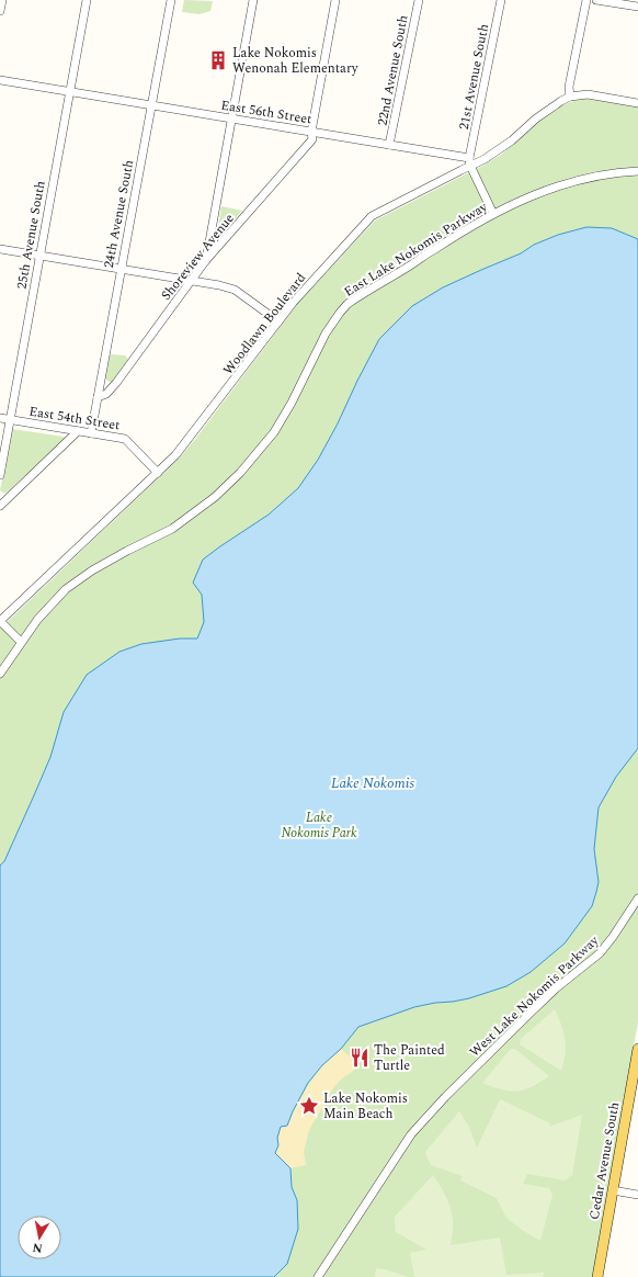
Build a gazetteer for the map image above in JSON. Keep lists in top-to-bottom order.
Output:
{
  "streets": {
    "main road": ["Cedar Avenue South"],
    "street": [
      "22nd Avenue South",
      "21st Avenue South",
      "East 56th Street",
      "24th Avenue South",
      "25th Avenue South",
      "East Lake Nokomis Parkway",
      "Shoreview Avenue",
      "Woodlawn Boulevard",
      "East 54th Street",
      "West Lake Nokomis Parkway"
    ]
  },
  "crossings": [
    ["22nd Avenue South", "East 56th Street"],
    ["21st Avenue South", "East 56th Street"],
    ["21st Avenue South", "Woodlawn Boulevard"],
    ["East 56th Street", "24th Avenue South"],
    ["East 56th Street", "25th Avenue South"],
    ["East 56th Street", "Shoreview Avenue"],
    ["East 56th Street", "Woodlawn Boulevard"],
    ["24th Avenue South", "Shoreview Avenue"],
    ["24th Avenue South", "East 54th Street"],
    ["25th Avenue South", "East 54th Street"],
    ["Woodlawn Boulevard", "East 54th Street"]
  ],
  "water": ["Lake Nokomis"],
  "parks": ["Lake Nokomis Park"],
  "places": {
    "building": ["Lake Nokomis Wenonah Elementary"],
    "restaurant": ["The Painted Turtle"],
    "place": ["Lake Nokomis Main Beach"]
  },
  "north": "bottom"
}
